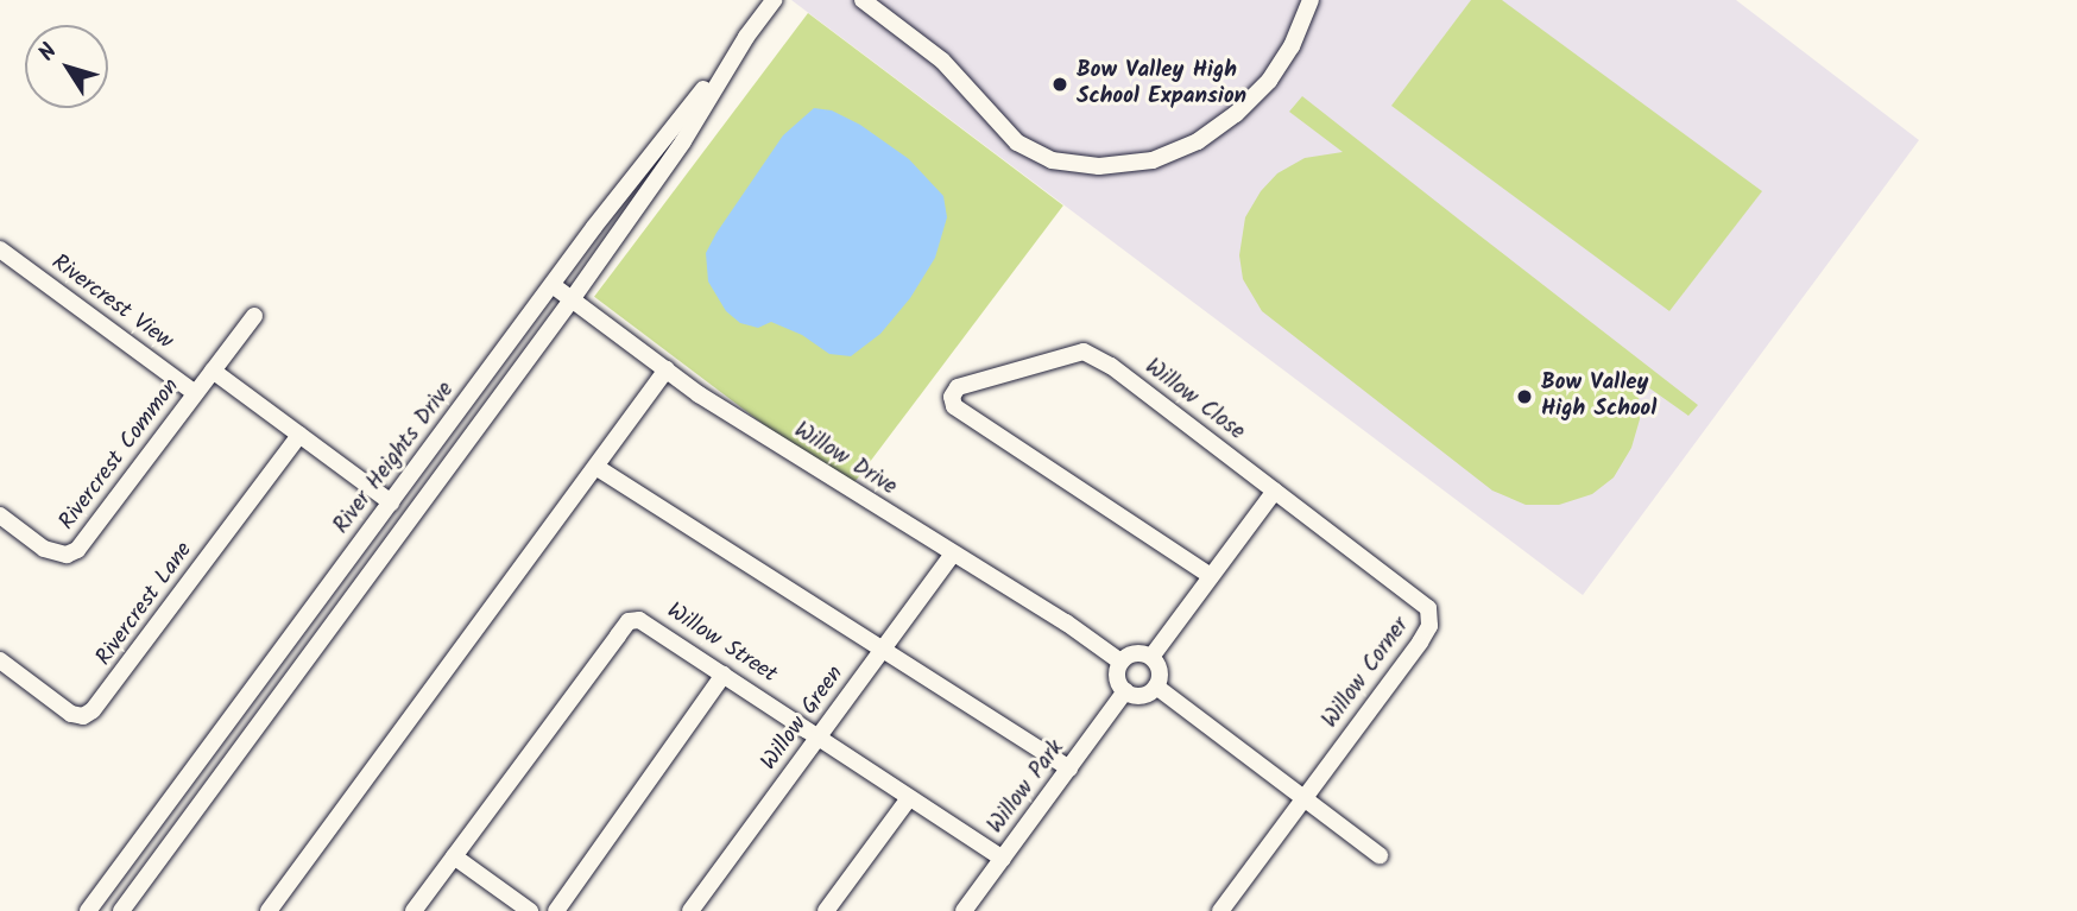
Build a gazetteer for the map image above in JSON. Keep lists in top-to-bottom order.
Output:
{
  "streets": {
    "street": [
      "Rivercrest View",
      "Willow Close",
      "Rivercrest Common",
      "River Heights Drive",
      "Willow Drive",
      "Rivercrest Lane",
      "Willow Street",
      "Willow Corner",
      "Willow Green",
      "Willow Park"
    ]
  },
  "crossings": [
    ["Rivercrest View", "Rivercrest Common"],
    ["Willow Close", "Willow Corner"],
    ["River Heights Drive", "Willow Drive"],
    ["Willow Drive", "Willow Green"],
    ["Willow Drive", "Willow Park"],
    ["Willow Street", "Willow Green"],
    ["Willow Street", "Willow Park"]
  ],
  "places": ["Bow Valley High School Expansion", "Bow Valley High School"],
  "north": "top left"
}
